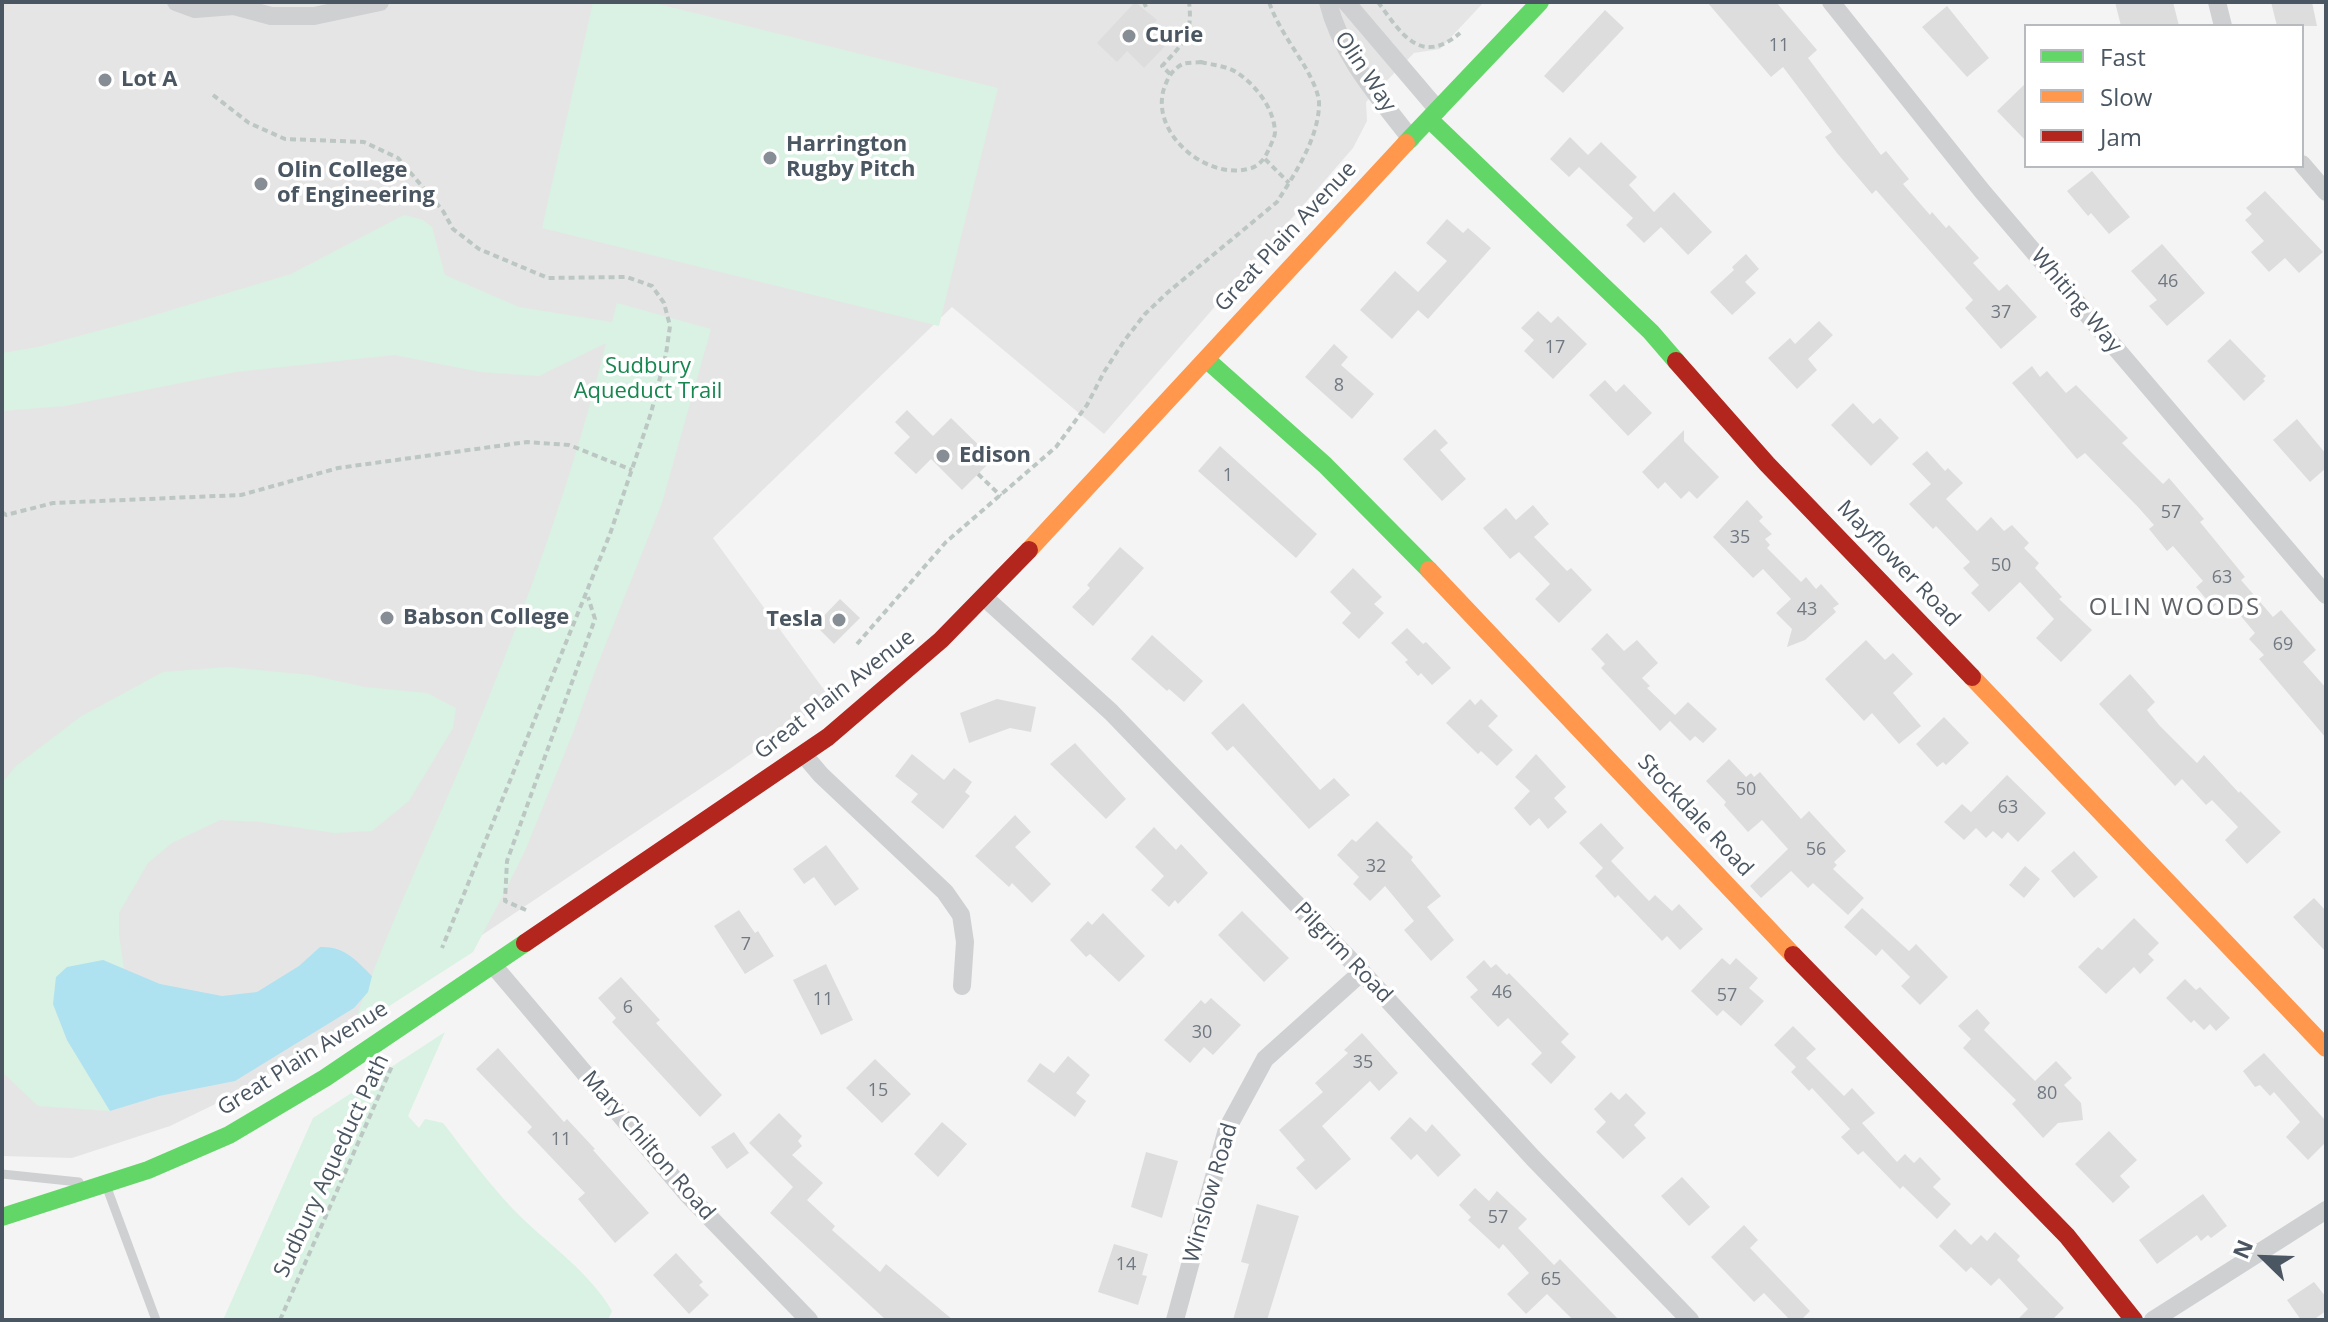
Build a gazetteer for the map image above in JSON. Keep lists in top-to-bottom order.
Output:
{
  "streets": {
    "street": [
      "Olin Way",
      "Great Plain Avenue",
      "Whiting Way",
      "Mayflower Road",
      "Stockdale Road",
      "Pilgrim Road",
      "Mary Chilton Road",
      "Winslow Road"
    ],
    "path": ["Sudbury Aqueduct Path"]
  },
  "crossings": [
    ["Olin Way", "Great Plain Avenue"],
    ["Olin Way", "Mayflower Road"],
    ["Great Plain Avenue", "Mayflower Road"],
    ["Great Plain Avenue", "Stockdale Road"],
    ["Great Plain Avenue", "Pilgrim Road"],
    ["Great Plain Avenue", "Mary Chilton Road"],
    ["Pilgrim Road", "Winslow Road"]
  ],
  "districts": ["OLIN WOODS"],
  "parks": ["Sudbury Aqueduct Trail"],
  "places": [
    "Curie",
    "Lot A",
    "Harrington Rugby Pitch",
    "Olin College of Engineering",
    "Edison",
    "Babson College",
    "Tesla"
  ],
  "house_numbers": [
    "11",
    "46",
    "37",
    "17",
    "8",
    "1",
    "57",
    "35",
    "50",
    "63",
    "43",
    "69",
    "50",
    "63",
    "56",
    "32",
    "7",
    "46",
    "57",
    "11",
    "6",
    "30",
    "35",
    "15",
    "80",
    "11",
    "57",
    "14",
    "65"
  ],
  "legend": ["Fast", "Slow", "Jam"],
  "north": "top left"
}
